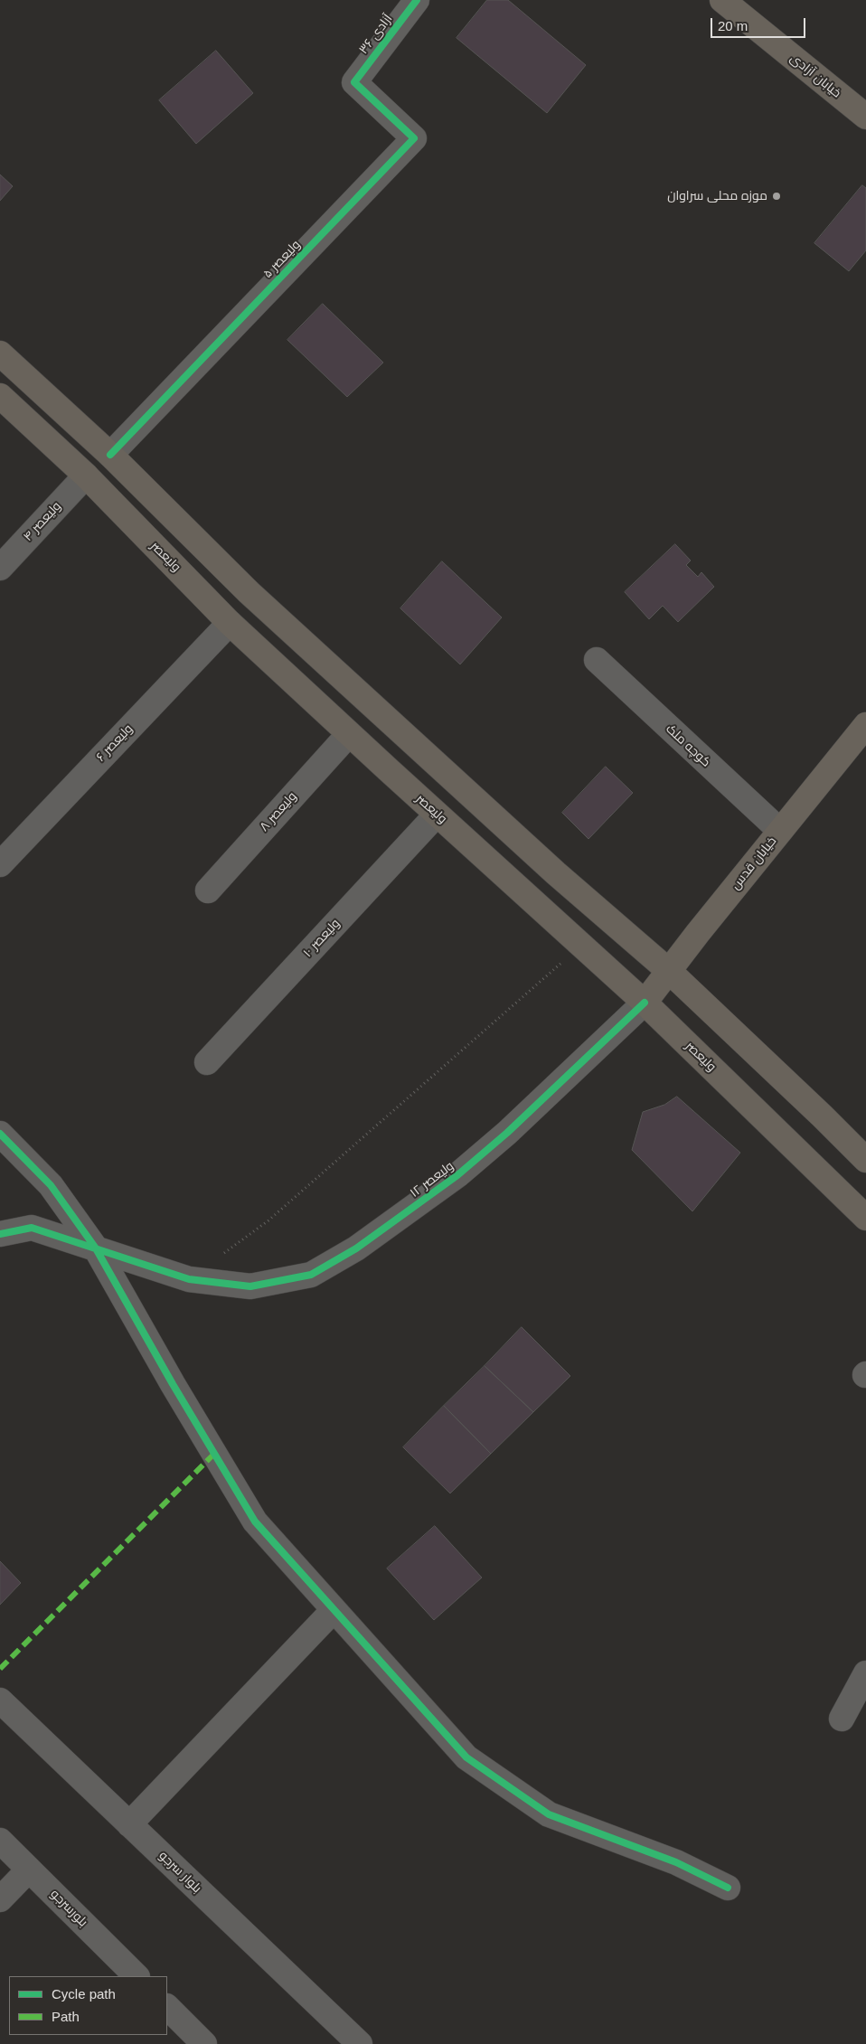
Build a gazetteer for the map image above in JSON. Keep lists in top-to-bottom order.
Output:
{
  "streets": {
    "main road": ["خیابان آزادی", "ولیعصر", "خیابان قدس"],
    "street": [
      "آزادی ۳۶",
      "ولیعصر ۵",
      "ولیعصر ۴",
      "ولیعصر ۶",
      "کوچه ملک",
      "ولیعصر ۸",
      "ولیعصر ۱۰",
      "ولیعصر ۱۲",
      "بلوار سرجو",
      "بلورسرجو"
    ]
  },
  "crossings": [
    ["آزادی ۳۶", "ولیعصر ۵"],
    ["ولیعصر ۴", "ولیعصر"],
    ["ولیعصر", "ولیعصر ۶"],
    ["ولیعصر", "ولیعصر ۸"],
    ["ولیعصر", "خیابان قدس"],
    ["ولیعصر", "ولیعصر ۱۰"],
    ["ولیعصر", "ولیعصر ۱۲"],
    ["کوچه ملک", "خیابان قدس"],
    ["خیابان قدس", "ولیعصر ۱۲"]
  ],
  "places": ["موزه محلی سراوان"],
  "legend": ["Cycle path", "Path"],
  "scale_bar": "20 m"
}
